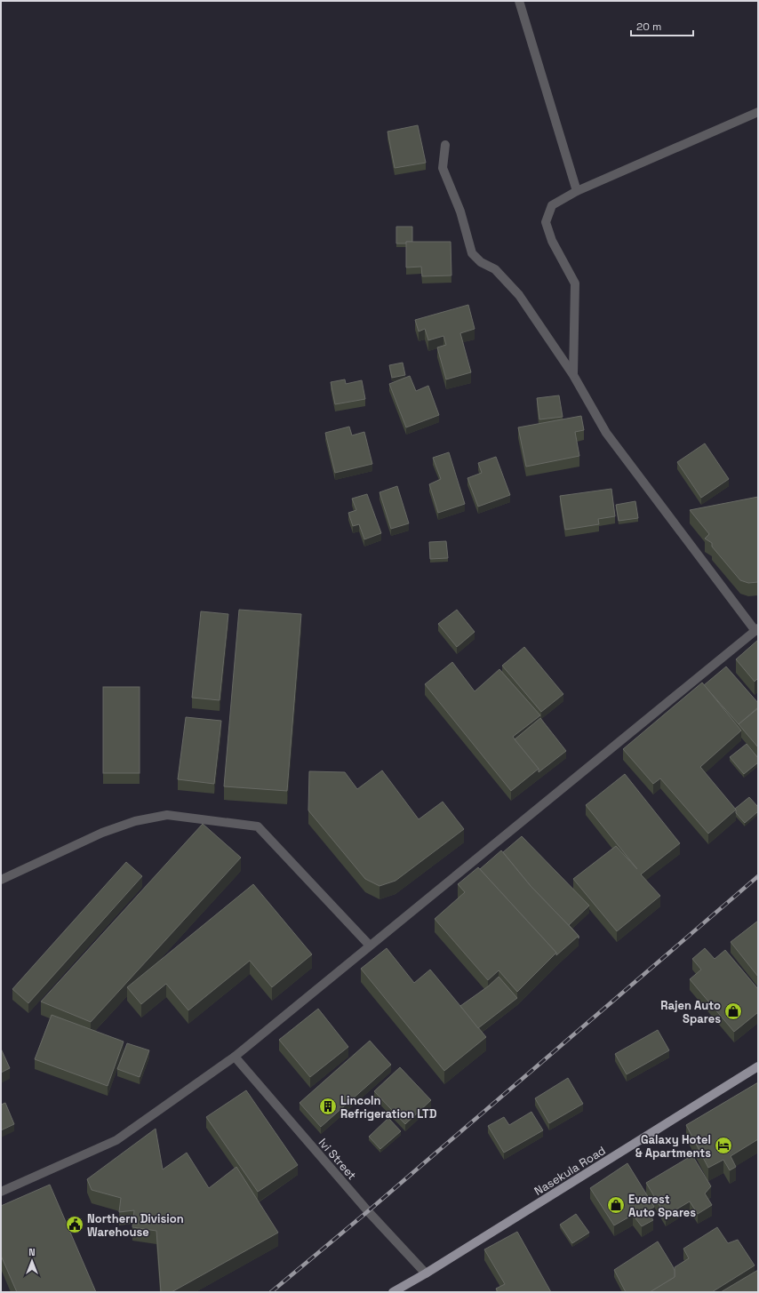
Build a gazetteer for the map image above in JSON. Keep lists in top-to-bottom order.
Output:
{
  "streets": {
    "main road": ["Nasekula Road"],
    "street": ["Ivi Street"]
  },
  "crossings": [
    ["Ivi Street", "Nasekula Road"]
  ],
  "places": {
    "shop": ["Rajen Auto Spares", "Everest Auto Spares"],
    "building": ["Lincoln Refrigeration LTD"],
    "hotel": ["Galaxy Hotel & Apartments"],
    "public building": ["Northern Division Warehouse"]
  },
  "scale_bar": "20 m",
  "north": "top"
}
